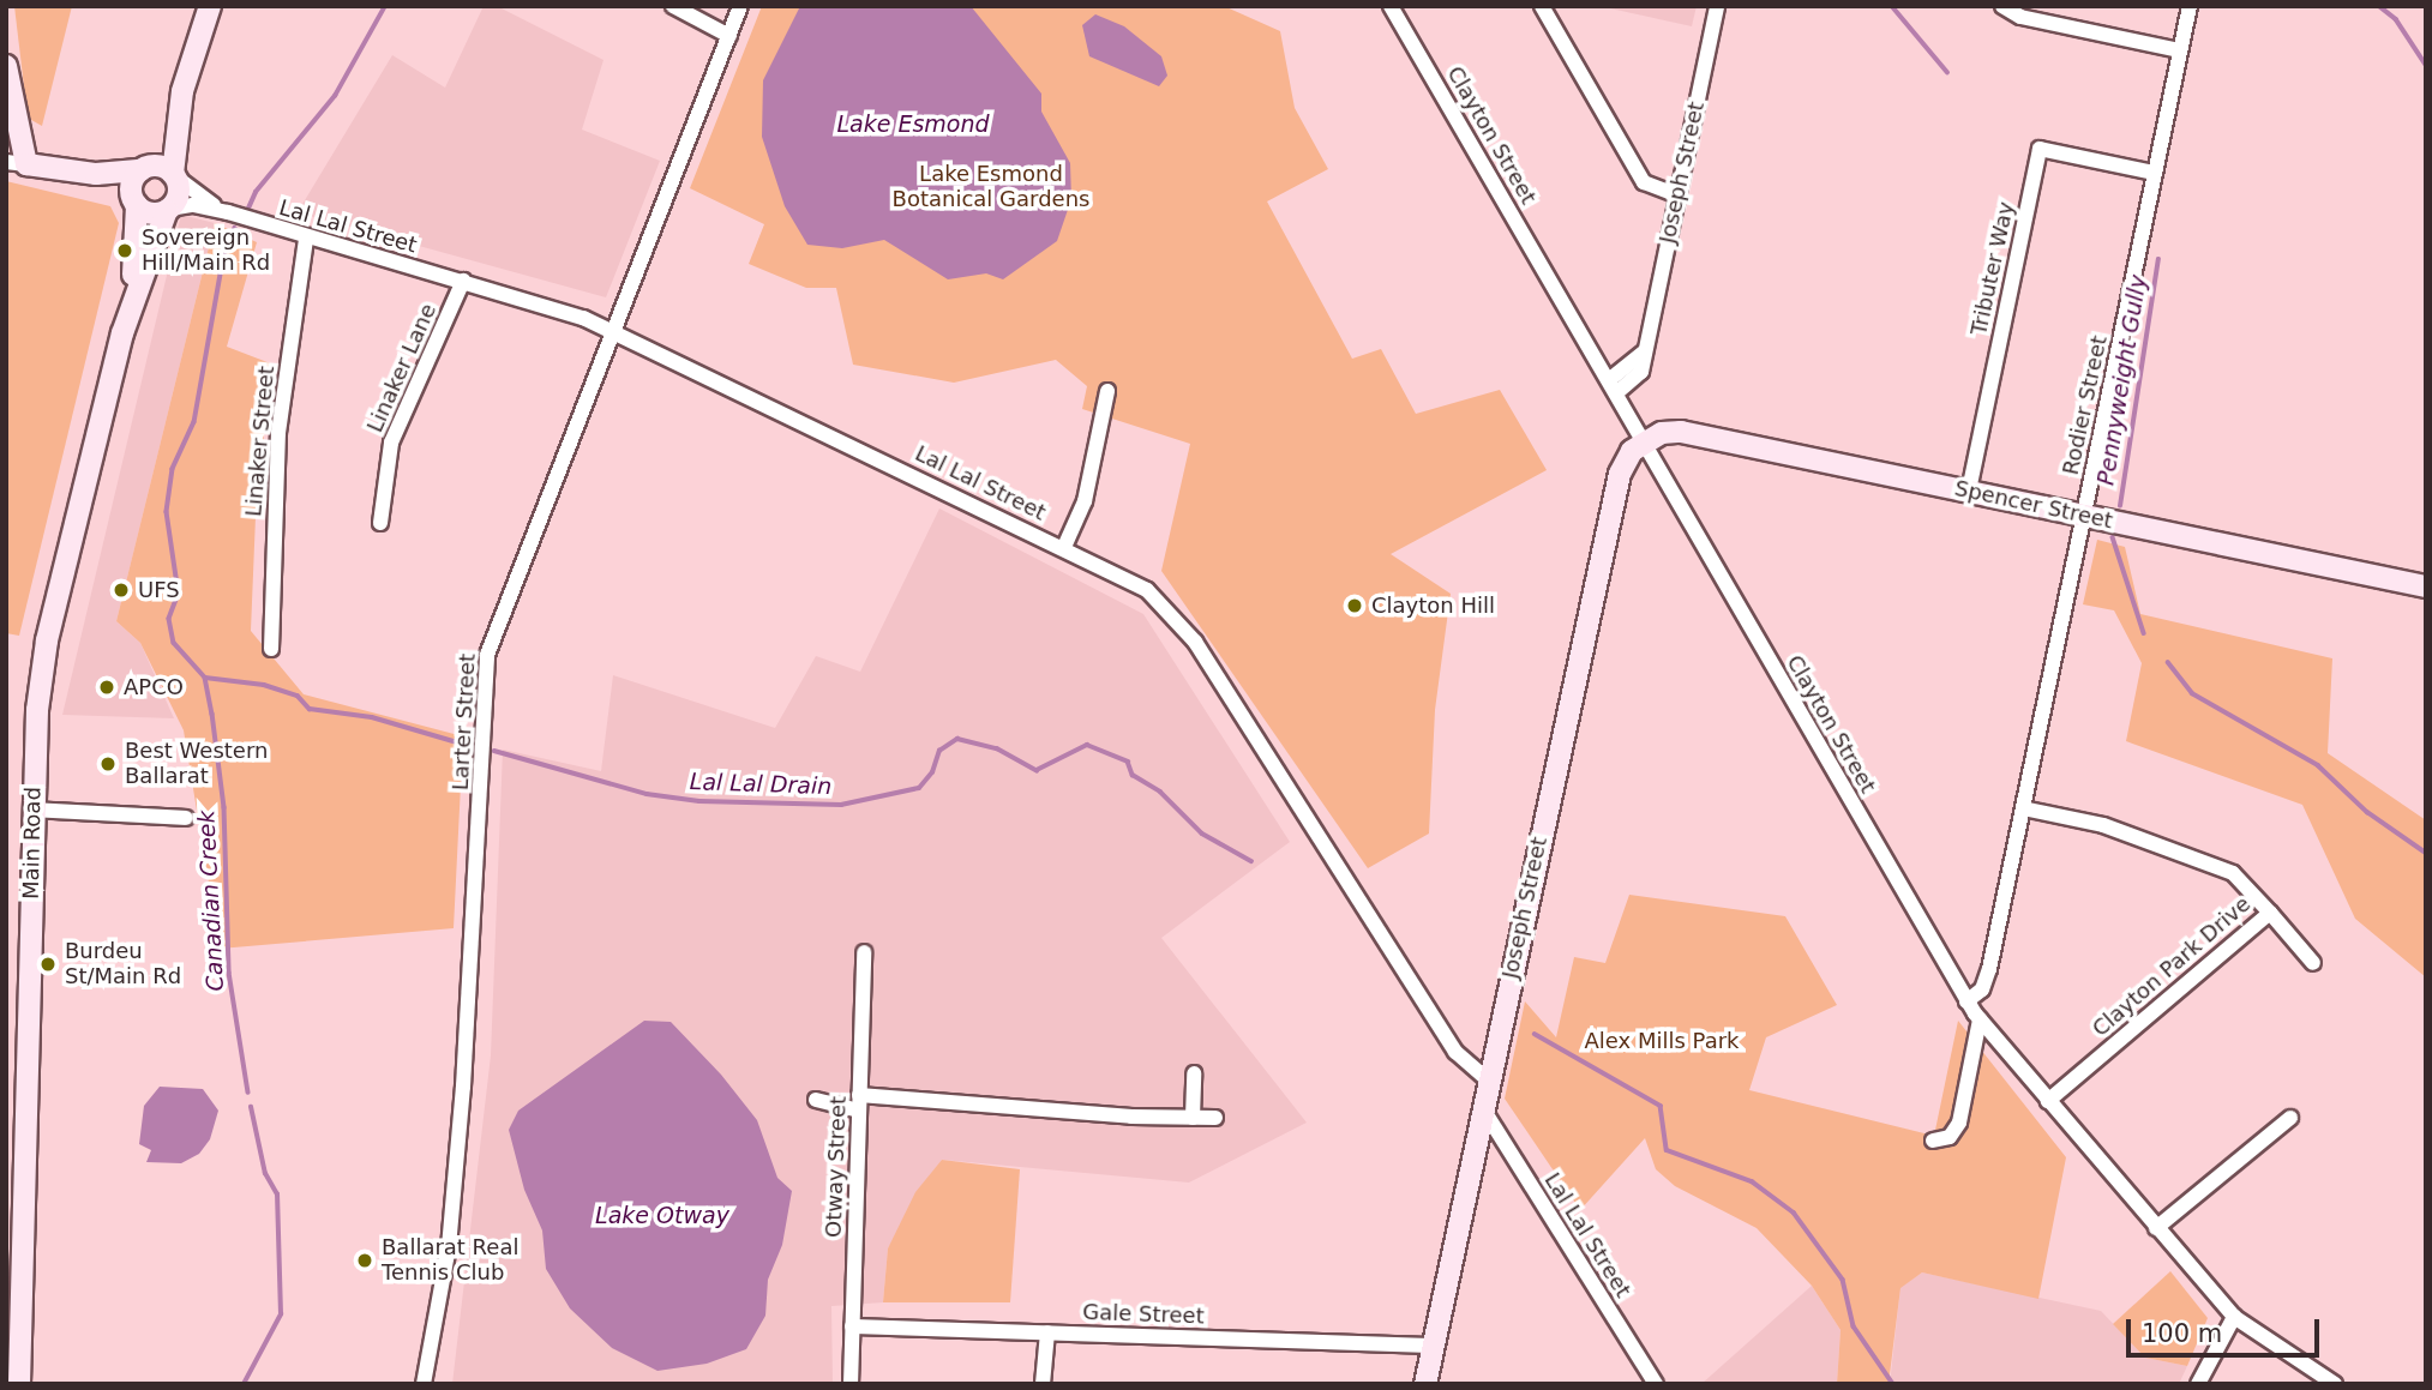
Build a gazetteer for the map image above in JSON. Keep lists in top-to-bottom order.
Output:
{
  "streets": {
    "main road": ["Joseph Street", "Spencer Street", "Main Road"],
    "street": [
      "Clayton Street",
      "Lal Lal Street",
      "Tributer Way",
      "Linaker Lane",
      "Rodier Street",
      "Linaker Street",
      "Larter Street",
      "Clayton Park Drive",
      "Otway Street",
      "Gale Street"
    ]
  },
  "crossings": [
    ["Clayton Street", "Joseph Street"],
    ["Clayton Street", "Rodier Street"],
    ["Clayton Street", "Spencer Street"],
    ["Clayton Street", "Clayton Park Drive"],
    ["Joseph Street", "Lal Lal Street"],
    ["Joseph Street", "Spencer Street"],
    ["Joseph Street", "Gale Street"],
    ["Lal Lal Street", "Linaker Lane"],
    ["Lal Lal Street", "Linaker Street"],
    ["Lal Lal Street", "Larter Street"],
    ["Lal Lal Street", "Main Road"],
    ["Tributer Way", "Rodier Street"],
    ["Tributer Way", "Spencer Street"],
    ["Rodier Street", "Spencer Street"],
    ["Rodier Street", "Clayton Park Drive"],
    ["Otway Street", "Gale Street"]
  ],
  "water": [
    "Lake Esmond",
    "Pennyweight Gully",
    "Lal Lal Drain",
    "Canadian Creek",
    "Lake Otway"
  ],
  "parks": ["Lake Esmond Botanical Gardens", "Alex Mills Park"],
  "places": [
    "Sovereign Hill/Main Rd",
    "UFS",
    "Clayton Hill",
    "APCO",
    "Best Western Ballarat",
    "Burdeu St/Main Rd",
    "Ballarat Real Tennis Club"
  ],
  "scale_bar": "100 m"
}
